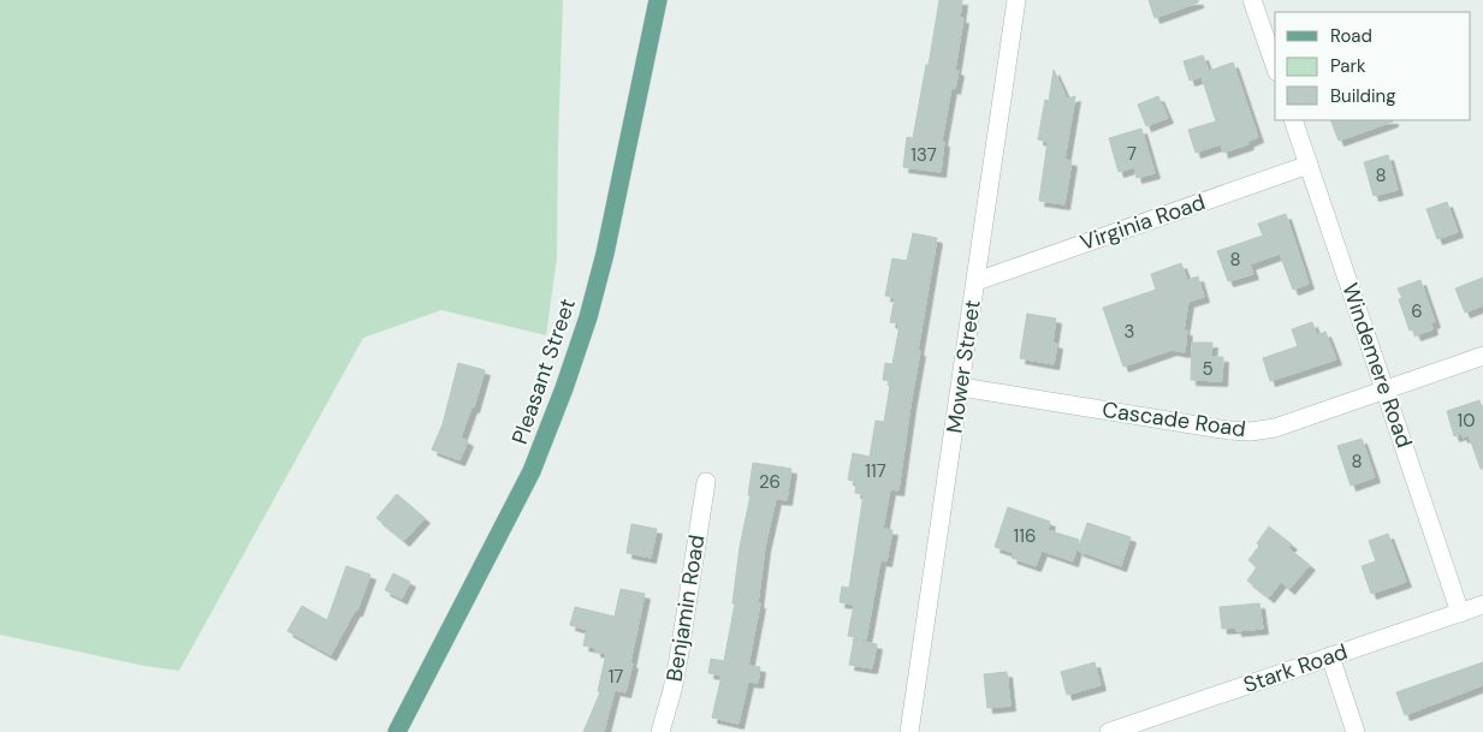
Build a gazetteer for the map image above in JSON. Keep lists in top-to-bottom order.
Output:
{
  "streets": {
    "main road": ["Pleasant Street"],
    "street": [
      "Virginia Road",
      "Windemere Road",
      "Mower Street",
      "Cascade Road",
      "Benjamin Road",
      "Stark Road"
    ]
  },
  "crossings": [
    ["Virginia Road", "Windemere Road"],
    ["Virginia Road", "Mower Street"],
    ["Windemere Road", "Cascade Road"],
    ["Windemere Road", "Stark Road"],
    ["Mower Street", "Cascade Road"]
  ],
  "house_numbers": [
    "7",
    "137",
    "8",
    "8",
    "6",
    "3",
    "5",
    "10",
    "8",
    "117",
    "26",
    "116",
    "17"
  ],
  "legend": ["Road", "Park", "Building"]
}
